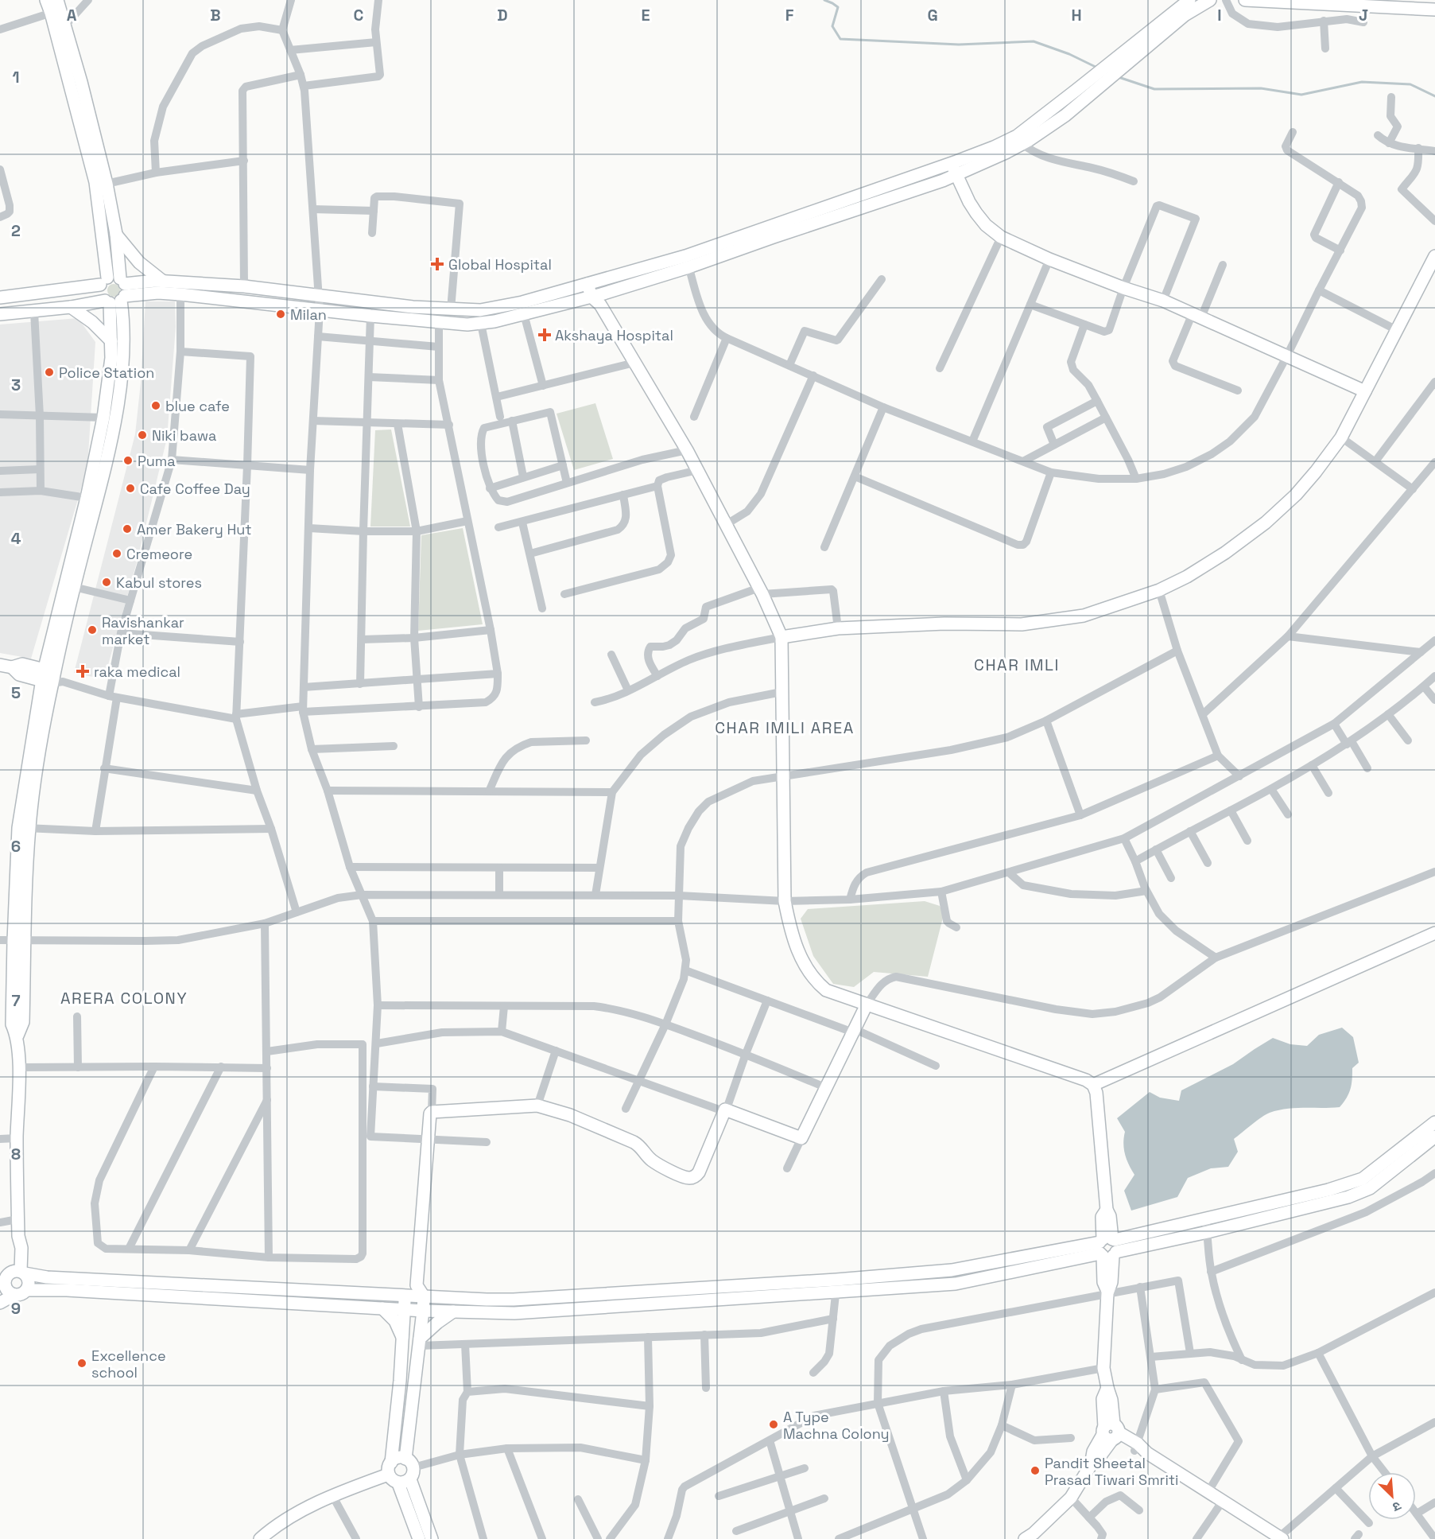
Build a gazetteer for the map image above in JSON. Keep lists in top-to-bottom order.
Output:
{
  "districts": ["CHAR IMLI", "CHAR IMILI AREA", "ARERA COLONY"],
  "places": {
    "health": ["Global Hospital", "Akshaya Hospital", "raka medical"],
    "other": [
      "Milan",
      "Police Station",
      "blue cafe",
      "Niki bawa",
      "Puma",
      "Cafe Coffee Day",
      "Amer Bakery Hut",
      "Cremeore",
      "Kabul stores",
      "Ravishankar market",
      "Excellence school",
      "A Type Machna Colony",
      "Pandit Sheetal Prasad Tiwari Smriti"
    ]
  },
  "north": "bottom right",
  "grid": {
    "columns": [
      "A",
      "B",
      "C",
      "D",
      "E",
      "F",
      "G",
      "H",
      "I",
      "J"
    ],
    "rows": [
      "1",
      "2",
      "3",
      "4",
      "5",
      "6",
      "7",
      "8",
      "9"
    ]
  }
}
